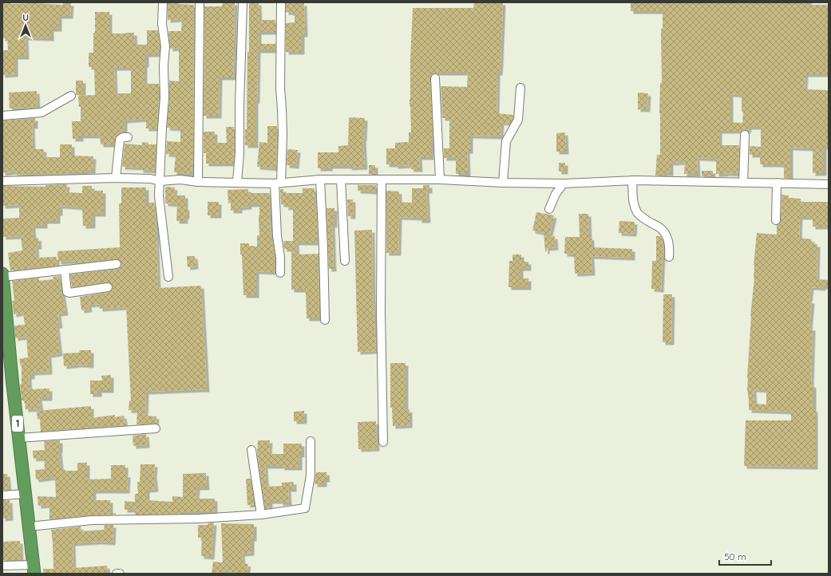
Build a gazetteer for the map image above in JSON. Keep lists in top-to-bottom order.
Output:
{
  "streets": {
    "highway": ["1"]
  },
  "scale_bar": "50 m",
  "north": "top"
}
